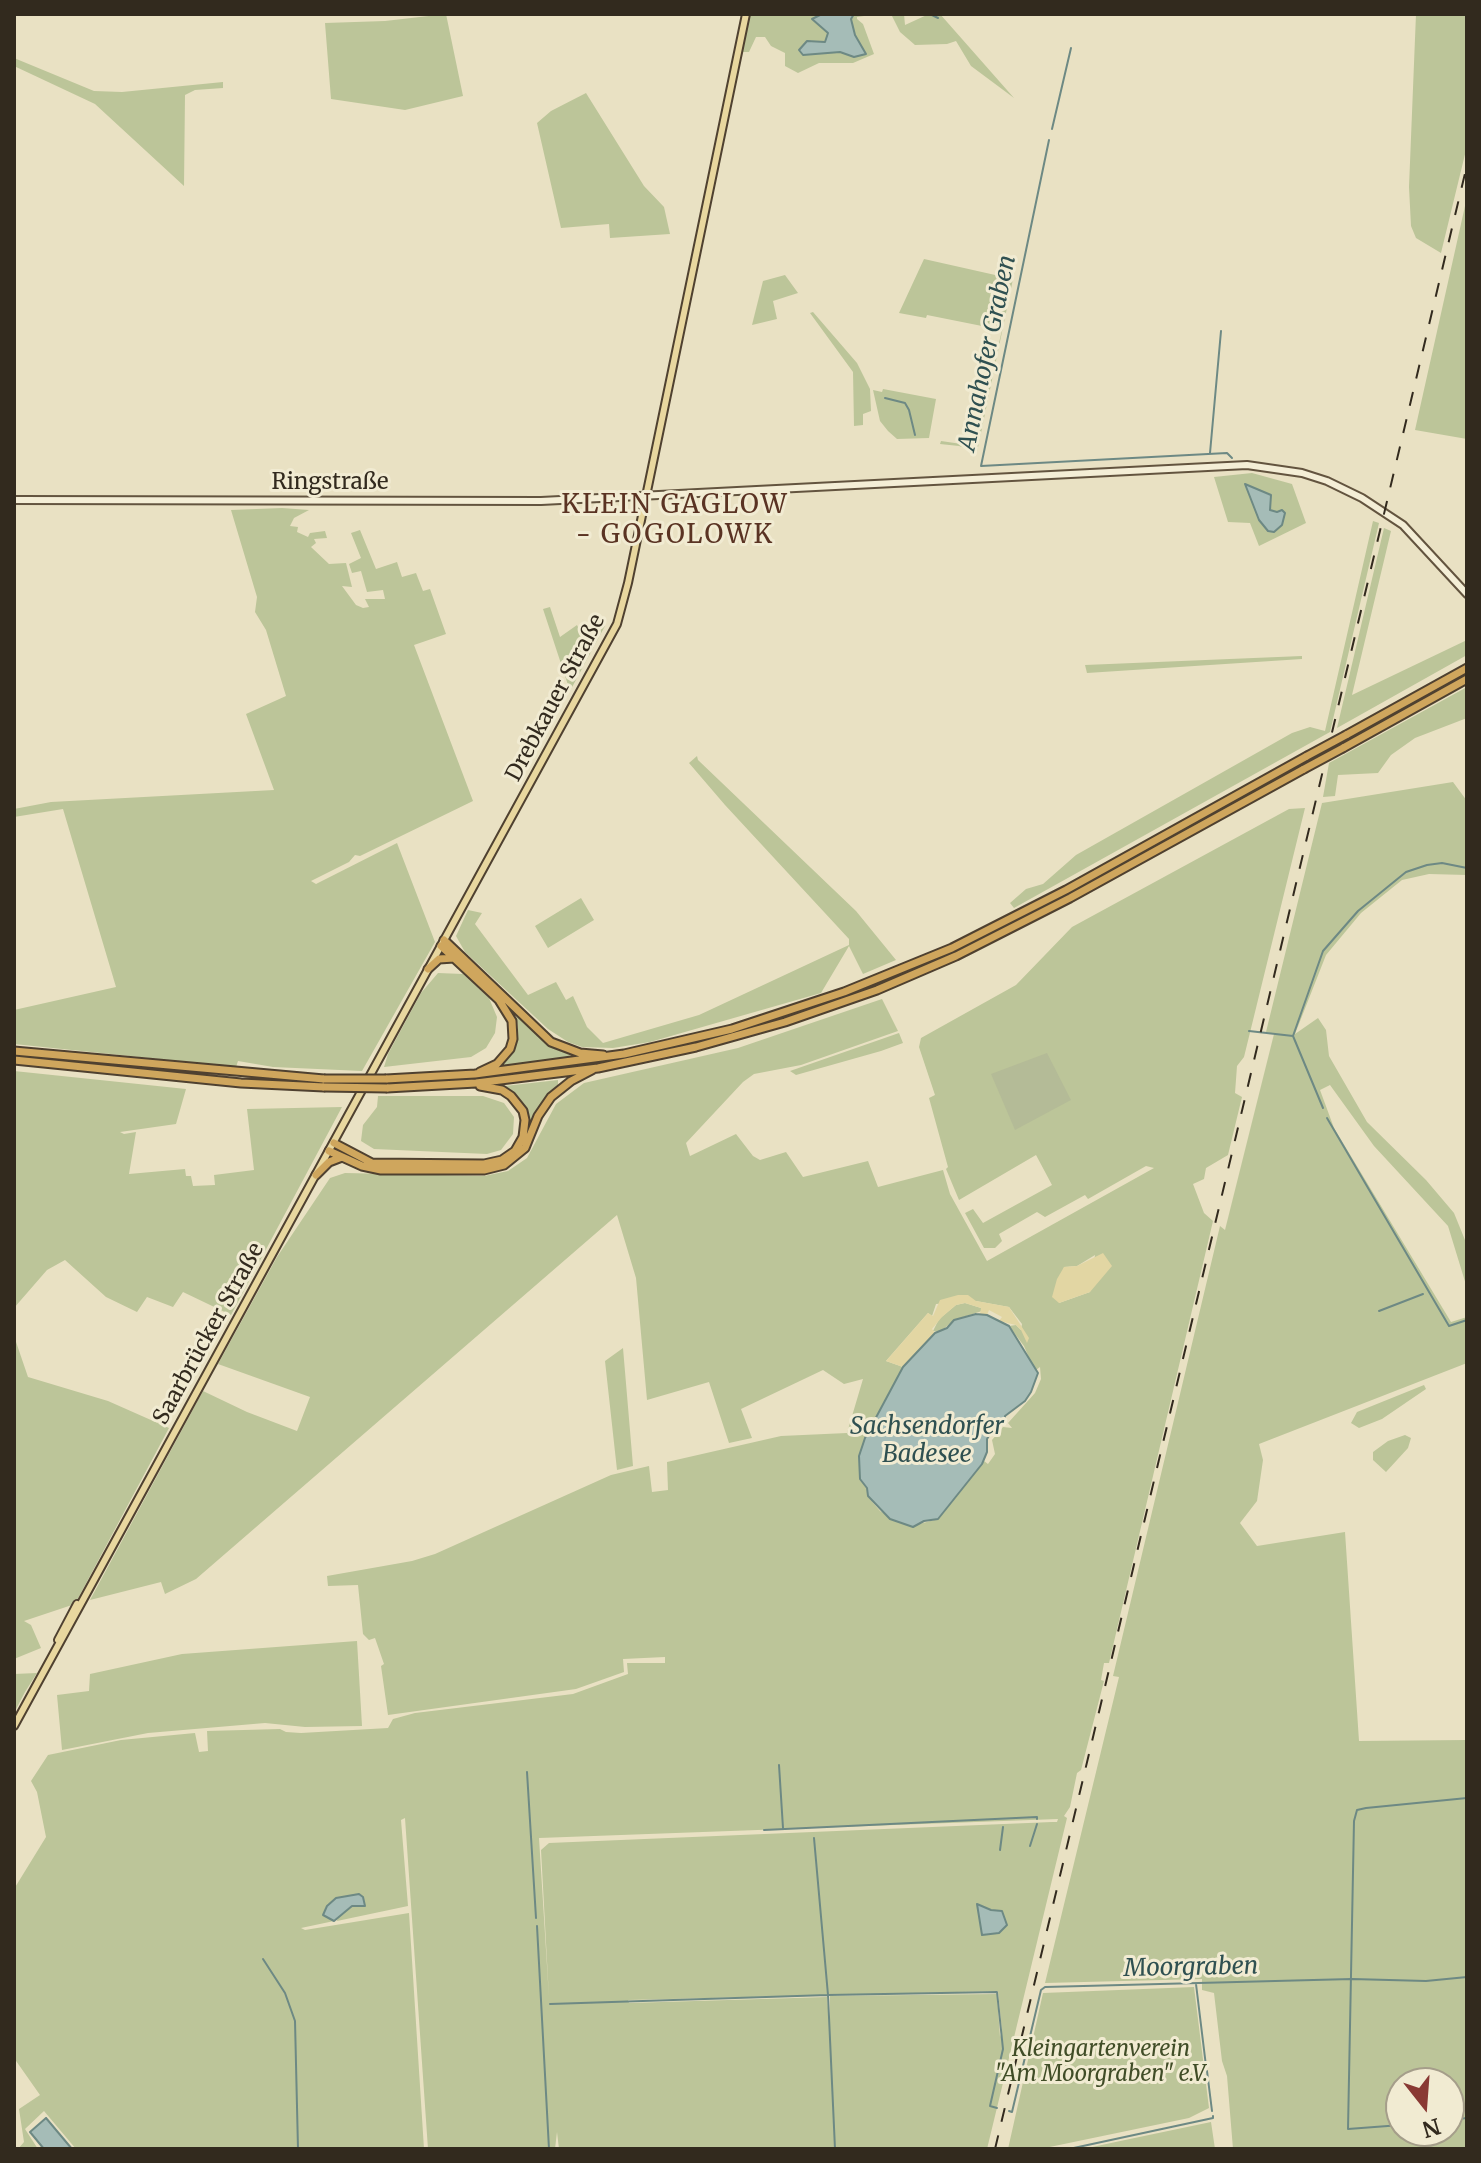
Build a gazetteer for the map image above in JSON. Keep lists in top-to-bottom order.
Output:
{
  "streets": {
    "main road": ["Ringstraße", "Drebkauer Straße", "Saarbrücker Straße"]
  },
  "crossings": [
    ["Ringstraße", "Drebkauer Straße"],
    ["Drebkauer Straße", "Saarbrücker Straße"]
  ],
  "districts": ["KLEIN GAGLOW - GOGOLOWK"],
  "water": ["Annahofer Graben", "Sachsendorfer Badesee", "Moorgraben"],
  "parks": ["Kleingartenverein \"Am Moorgraben\" e.V."],
  "north": "bottom"
}
